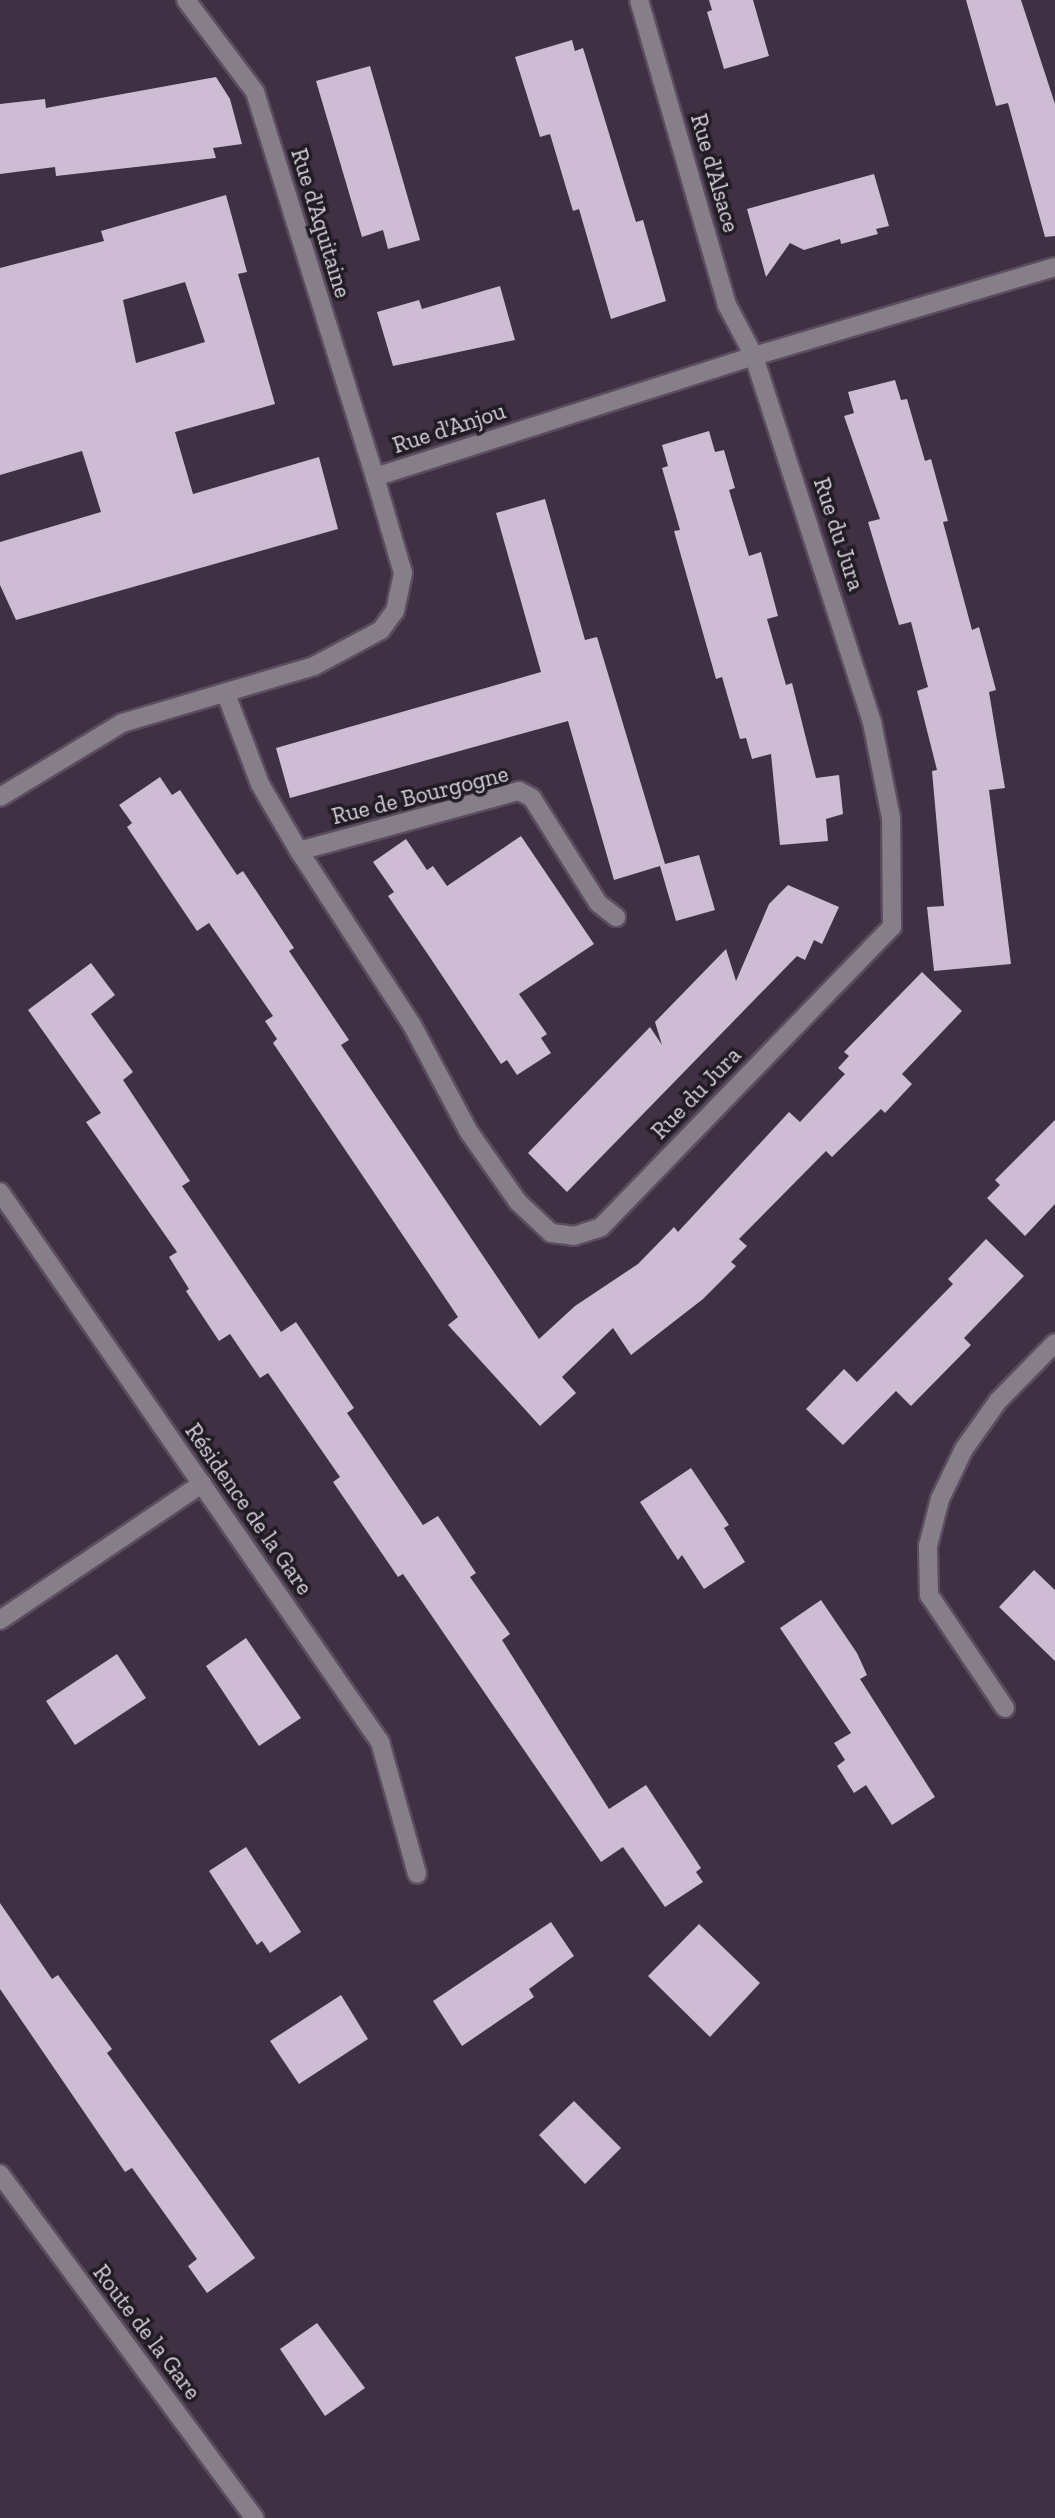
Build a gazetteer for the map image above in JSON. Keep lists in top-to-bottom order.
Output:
{
  "streets": {
    "street": [
      "Rue d'Alsace",
      "Rue d'Aquitaine",
      "Rue d'Anjou",
      "Rue du Jura",
      "Rue de Bourgogne",
      "Résidence de la Gare",
      "Route de la Gare"
    ]
  },
  "crossings": [
    ["Rue d'Alsace", "Rue d'Anjou"],
    ["Rue d'Alsace", "Rue du Jura"],
    ["Rue d'Aquitaine", "Rue d'Anjou"],
    ["Rue d'Anjou", "Rue du Jura"],
    ["Rue du Jura", "Rue de Bourgogne"]
  ]
}
